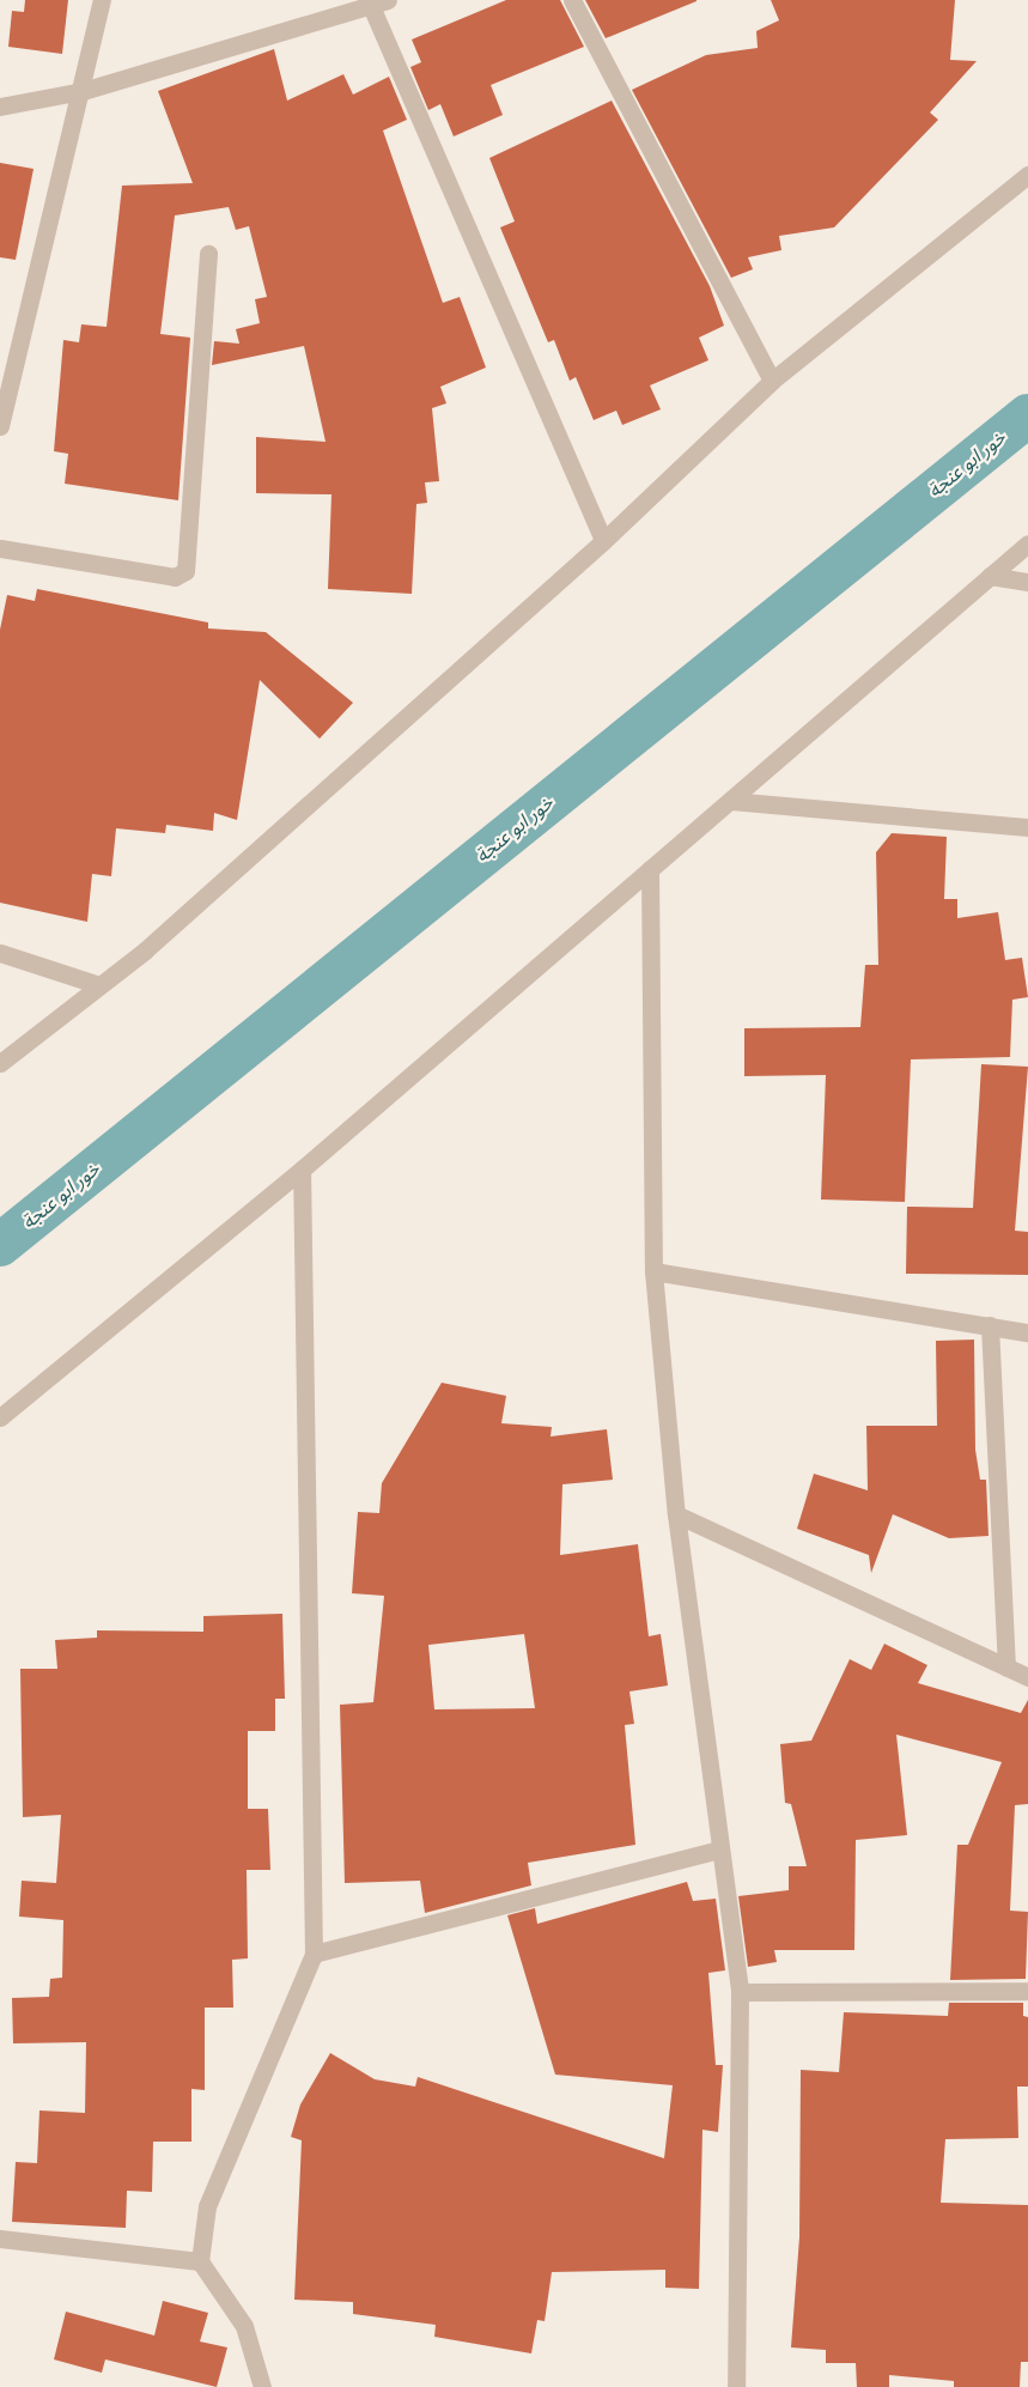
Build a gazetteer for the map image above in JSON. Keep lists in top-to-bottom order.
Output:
{
  "water": ["خور ابو عنجة"]
}
